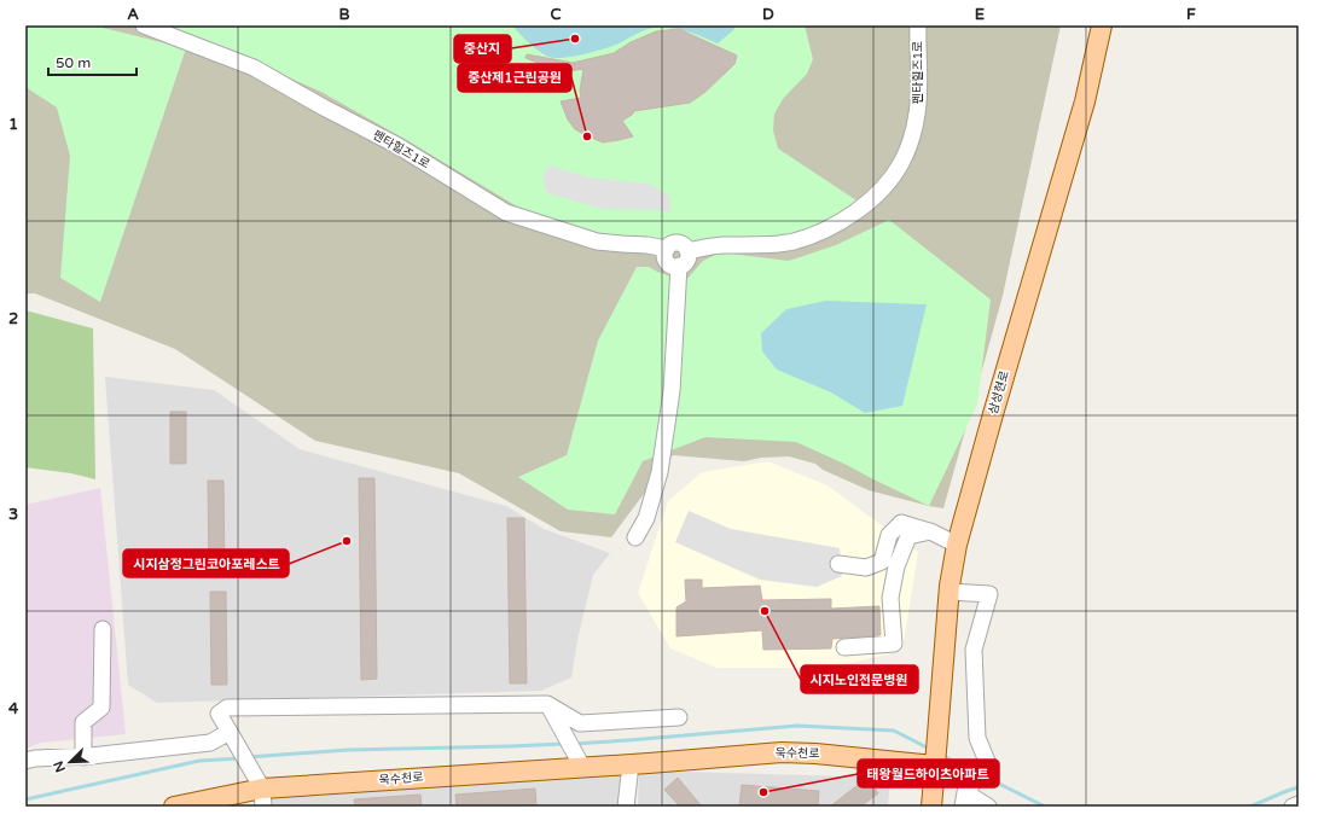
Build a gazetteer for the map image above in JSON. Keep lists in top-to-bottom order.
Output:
{
  "streets": {
    "main road": ["삼성현로", "욱수천로"],
    "street": ["펜타힐즈1로"]
  },
  "crossings": [
    ["삼성현로", "욱수천로"]
  ],
  "places": [
    "중산지",
    "중산제1근린공원",
    "시지삼정그린코아포레스트",
    "시지노인전문병원",
    "태왕월드하이츠아파트"
  ],
  "scale_bar": "50 m",
  "north": "bottom left",
  "grid": {
    "columns": [
      "A",
      "B",
      "C",
      "D",
      "E",
      "F"
    ],
    "rows": [
      "1",
      "2",
      "3",
      "4"
    ]
  }
}
